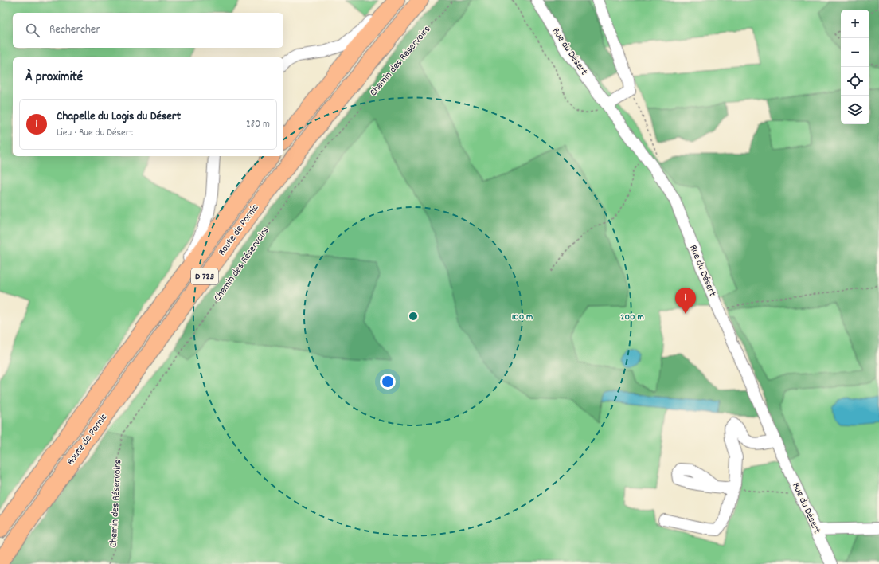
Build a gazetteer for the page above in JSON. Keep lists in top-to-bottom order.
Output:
{
  "streets": {
    "highway": ["Route de Pornic", "D 723"],
    "street": ["Rue du Désert"],
    "path": ["Chemin des Réservoirs"]
  },
  "page": {
    "map_buttons": ["+", "−"],
    "search": "Rechercher",
    "heading": "À proximité",
    "list": [
      {
        "mark": "1",
        "name": "Chapelle du Logis du Désert",
        "note": "Lieu · Rue du Désert",
        "value": "280 m"
      }
    ],
    "pins": "1"
  },
  "rings": ["100 m", "200 m"]
}
